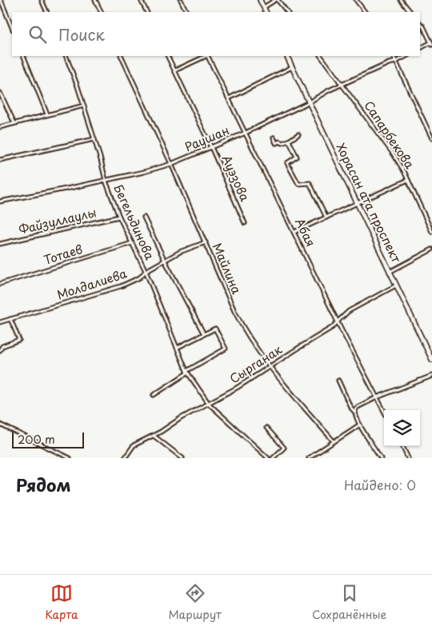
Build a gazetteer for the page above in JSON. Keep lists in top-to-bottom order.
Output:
{
  "streets": {
    "main road": ["Хорасан ата проспект"],
    "street": [
      "Сапарбекова",
      "Раушан",
      "Ауэзова",
      "Файзуллаулы",
      "Бегельдинова",
      "Абая",
      "Тотаев",
      "Майлина",
      "Молдалиева",
      "Сырганак"
    ]
  },
  "crossings": [
    ["Сапарбекова", "Раушан"],
    ["Раушан", "Ауэзова"],
    ["Раушан", "Хорасан ата проспект"],
    ["Раушан", "Бегельдинова"],
    ["Раушан", "Абая"],
    ["Раушан", "Майлина"],
    ["Хорасан ата проспект", "Сырганак"],
    ["Файзуллаулы", "Бегельдинова"],
    ["Бегельдинова", "Тотаев"],
    ["Бегельдинова", "Молдалиева"],
    ["Бегельдинова", "Сырганак"],
    ["Абая", "Сырганак"],
    ["Майлина", "Молдалиева"],
    ["Майлина", "Сырганак"]
  ],
  "scale_bar": "200 m",
  "page": {
    "search": "Поиск",
    "scale": "200 m",
    "heading": ["Рядом", "Найдено: 0"],
    "nav": ["Карта", "Маршрут", "Сохранённые"]
  }
}
